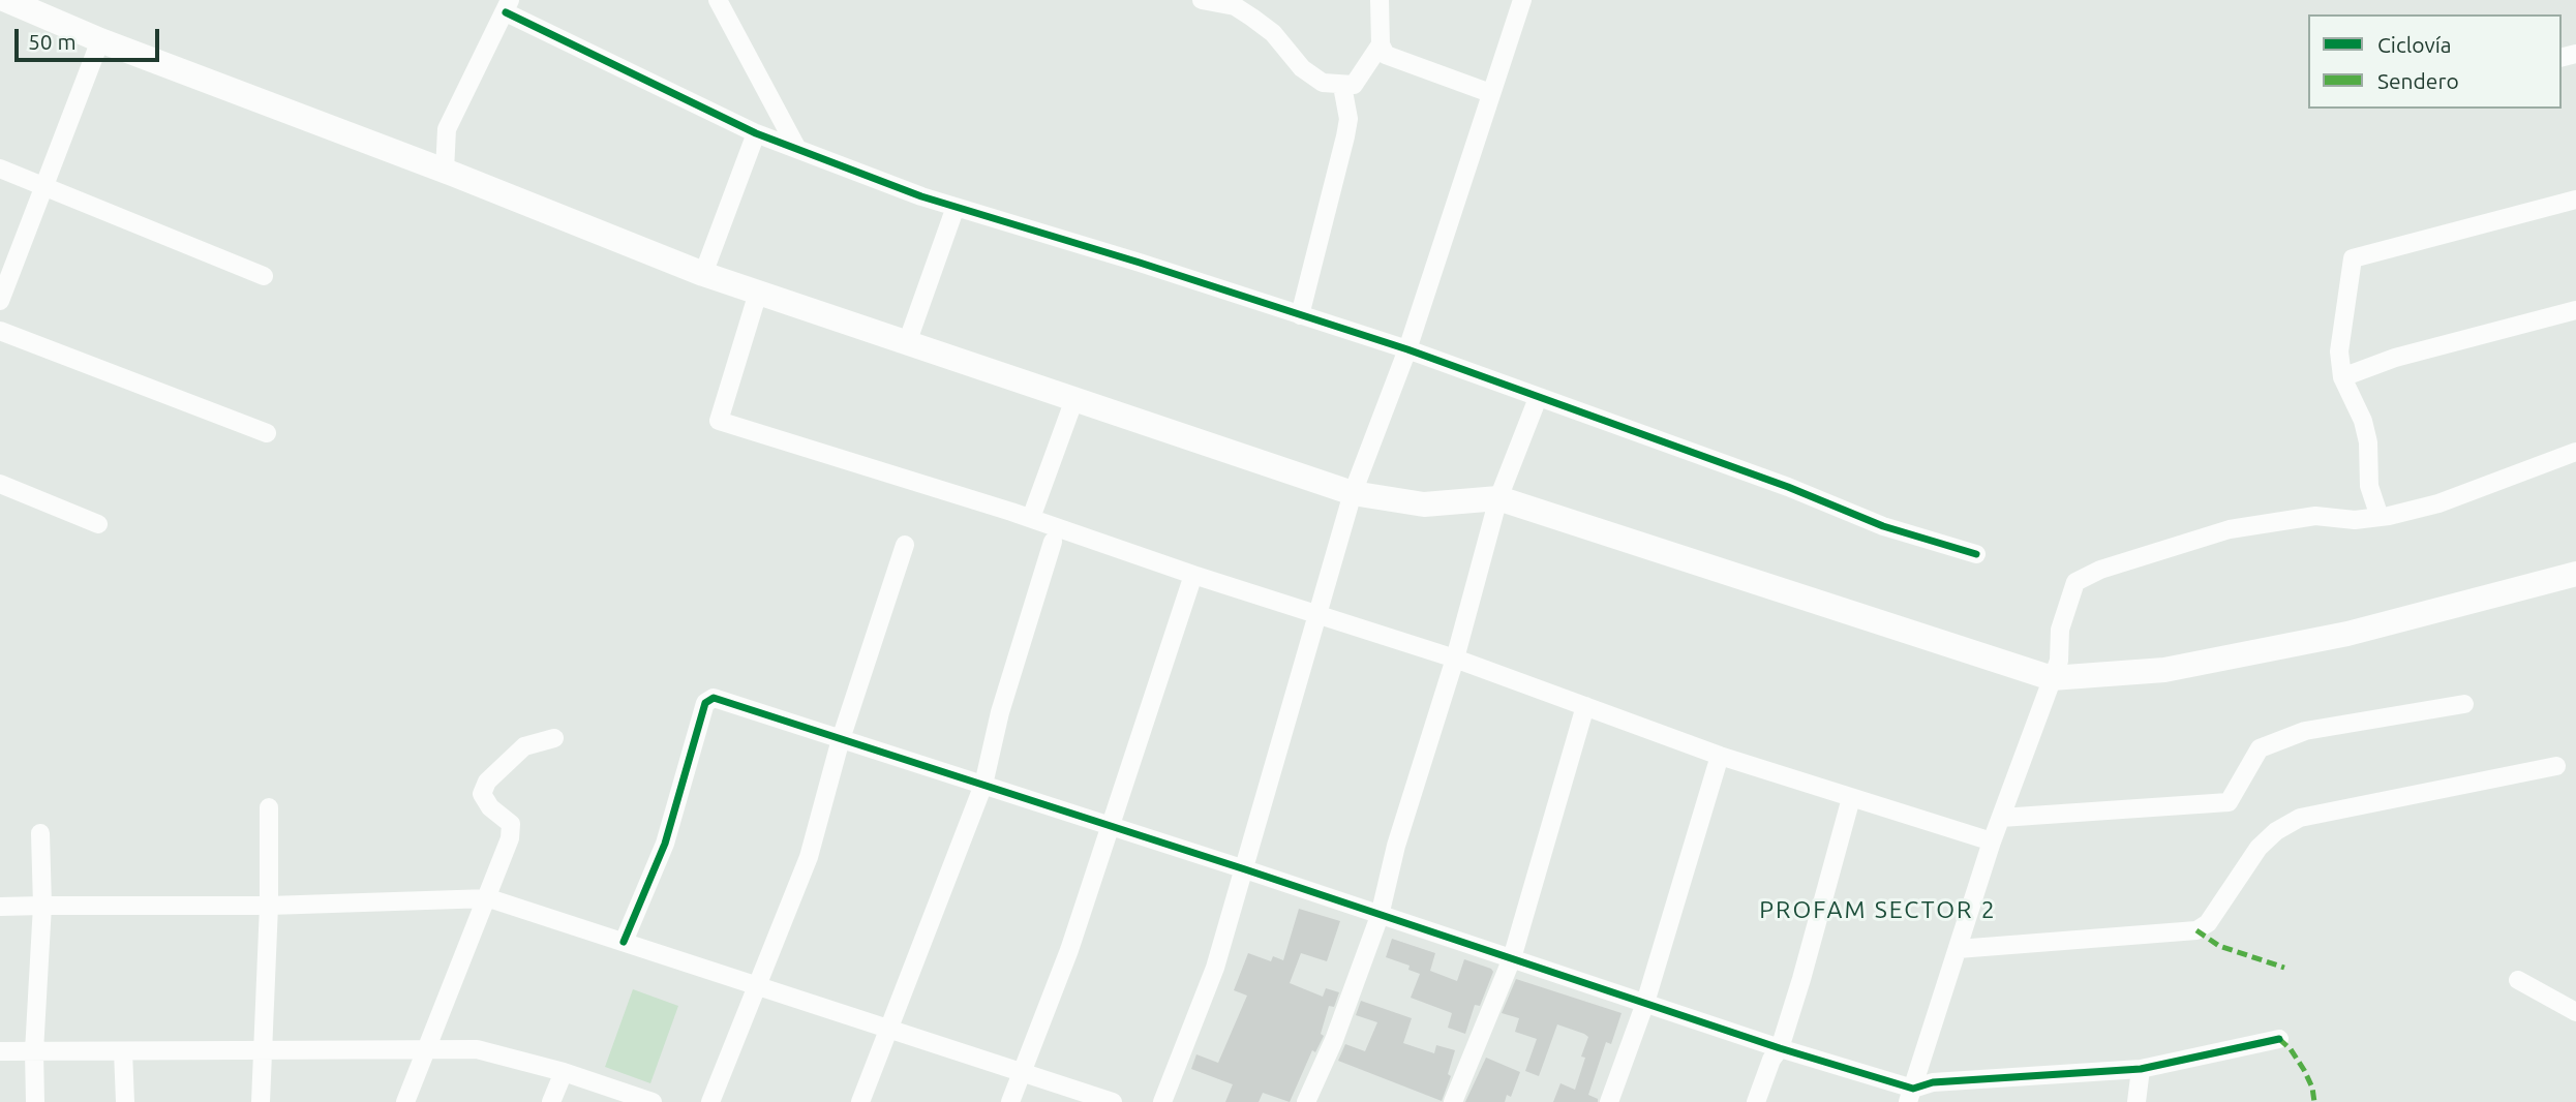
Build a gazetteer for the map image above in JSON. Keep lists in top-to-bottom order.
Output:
{
  "districts": ["PROFAM SECTOR 2"],
  "legend": ["Ciclovía", "Sendero"],
  "scale_bar": "50 m"
}
